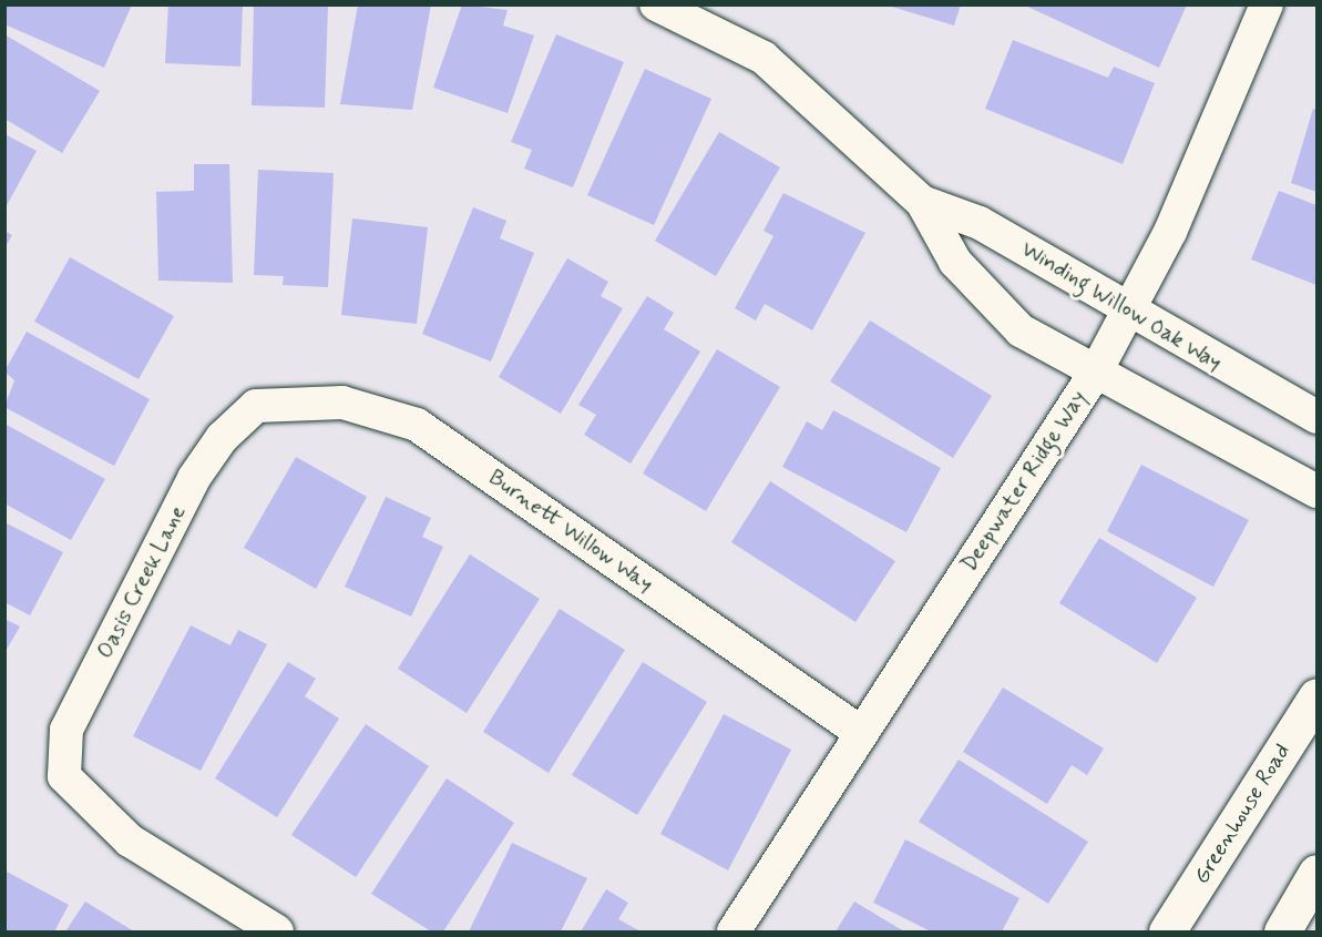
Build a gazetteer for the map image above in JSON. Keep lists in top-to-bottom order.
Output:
{
  "streets": {
    "street": [
      "Winding Willow Oak Way",
      "Deepwater Ridge Way",
      "Burnett Willow Way",
      "Oasis Creek Lane",
      "Greenhouse Road"
    ]
  },
  "crossings": [
    ["Winding Willow Oak Way", "Deepwater Ridge Way"],
    ["Deepwater Ridge Way", "Burnett Willow Way"],
    ["Burnett Willow Way", "Oasis Creek Lane"]
  ]
}
